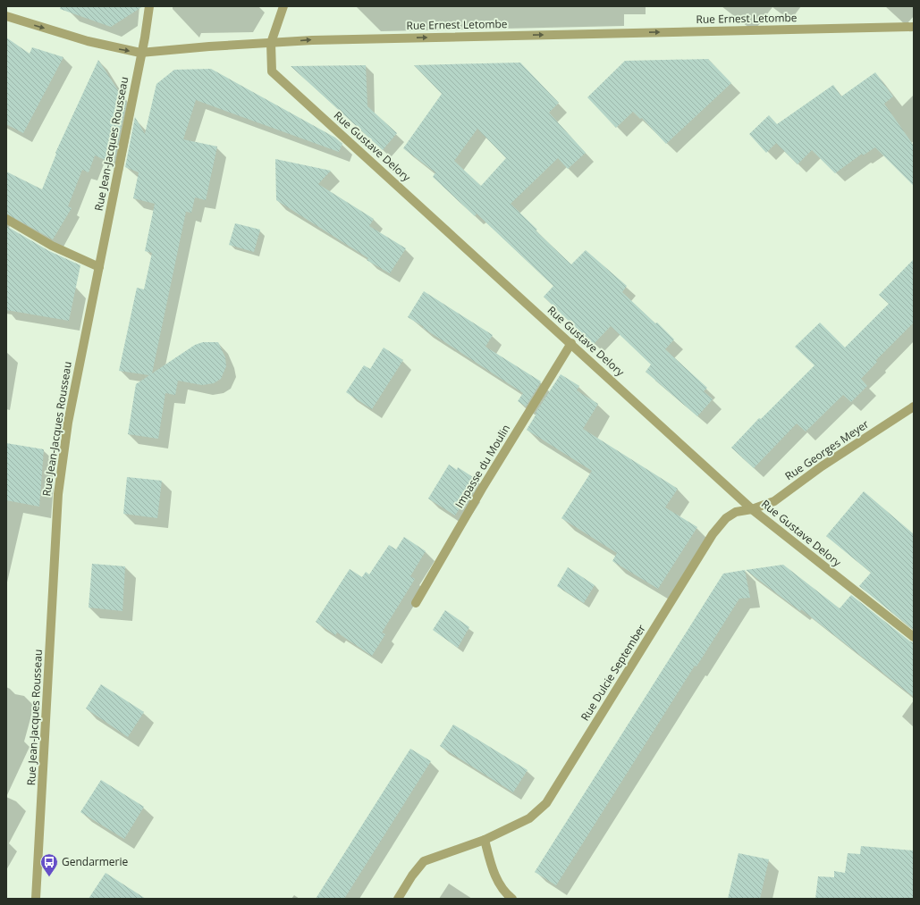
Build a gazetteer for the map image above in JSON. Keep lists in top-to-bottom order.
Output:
{
  "streets": {
    "street": [
      "Rue Ernest Letombe",
      "Rue Jean-Jacques Rousseau",
      "Rue Gustave Delory",
      "Rue Georges Meyer",
      "Impasse du Moulin",
      "Rue Dulcie September"
    ]
  },
  "crossings": [
    ["Rue Ernest Letombe", "Rue Jean-Jacques Rousseau"],
    ["Rue Ernest Letombe", "Rue Gustave Delory"],
    ["Rue Gustave Delory", "Rue Georges Meyer"],
    ["Rue Gustave Delory", "Impasse du Moulin"],
    ["Rue Gustave Delory", "Rue Dulcie September"],
    ["Rue Georges Meyer", "Rue Dulcie September"]
  ],
  "one_way": ["Rue Ernest Letombe"],
  "places": {
    "bus stop": ["Gendarmerie"]
  }
}
